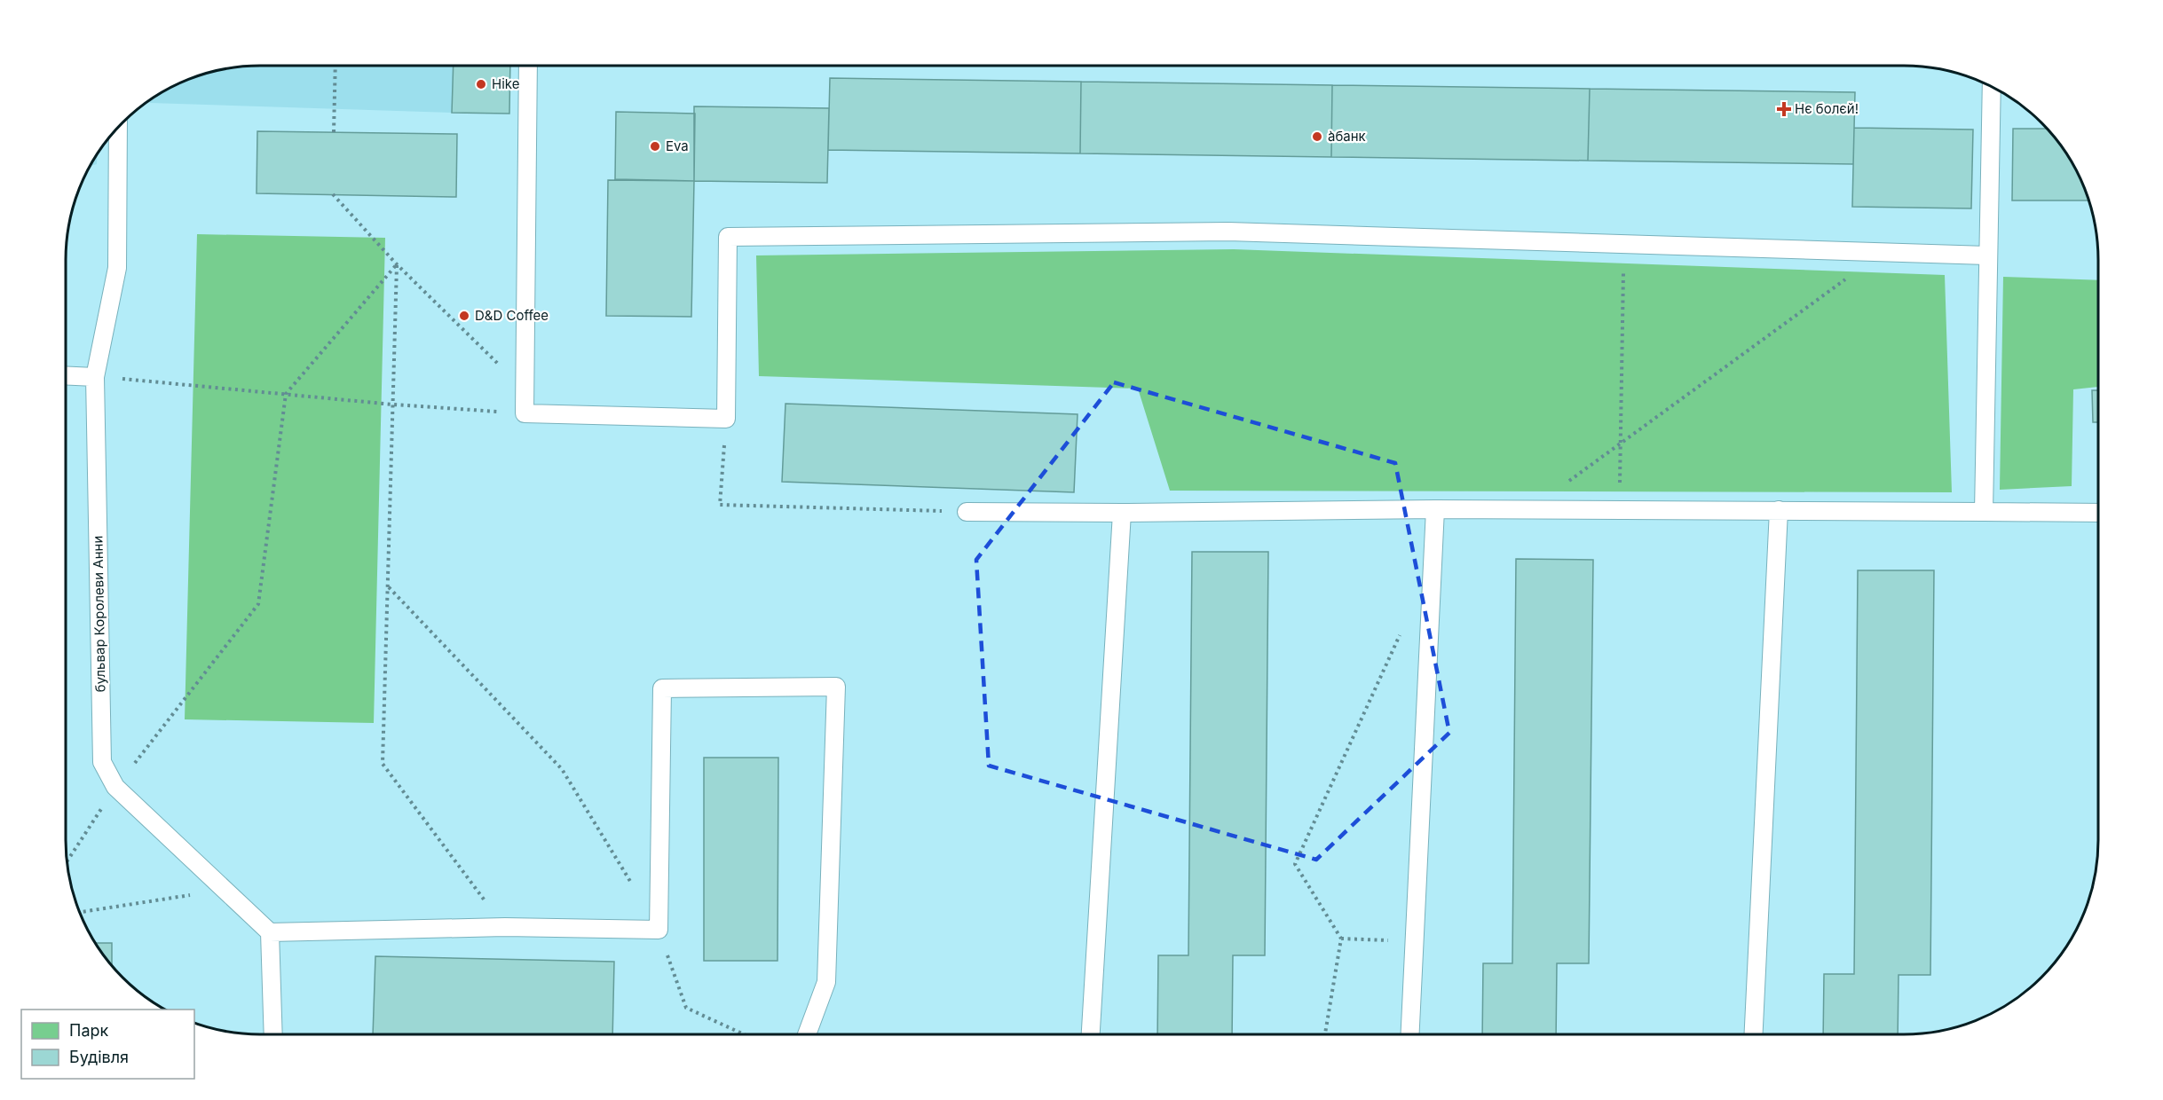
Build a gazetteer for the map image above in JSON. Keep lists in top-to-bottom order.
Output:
{
  "streets": {
    "lane": ["бульвар Королеви Анни"]
  },
  "places": {
    "other": [
      "Hike",
      "а̀банк",
      "Eva",
      "D&D Coffee"
    ],
    "health": ["Нє болєй!"]
  },
  "legend": ["Парк", "Будівля"]
}
